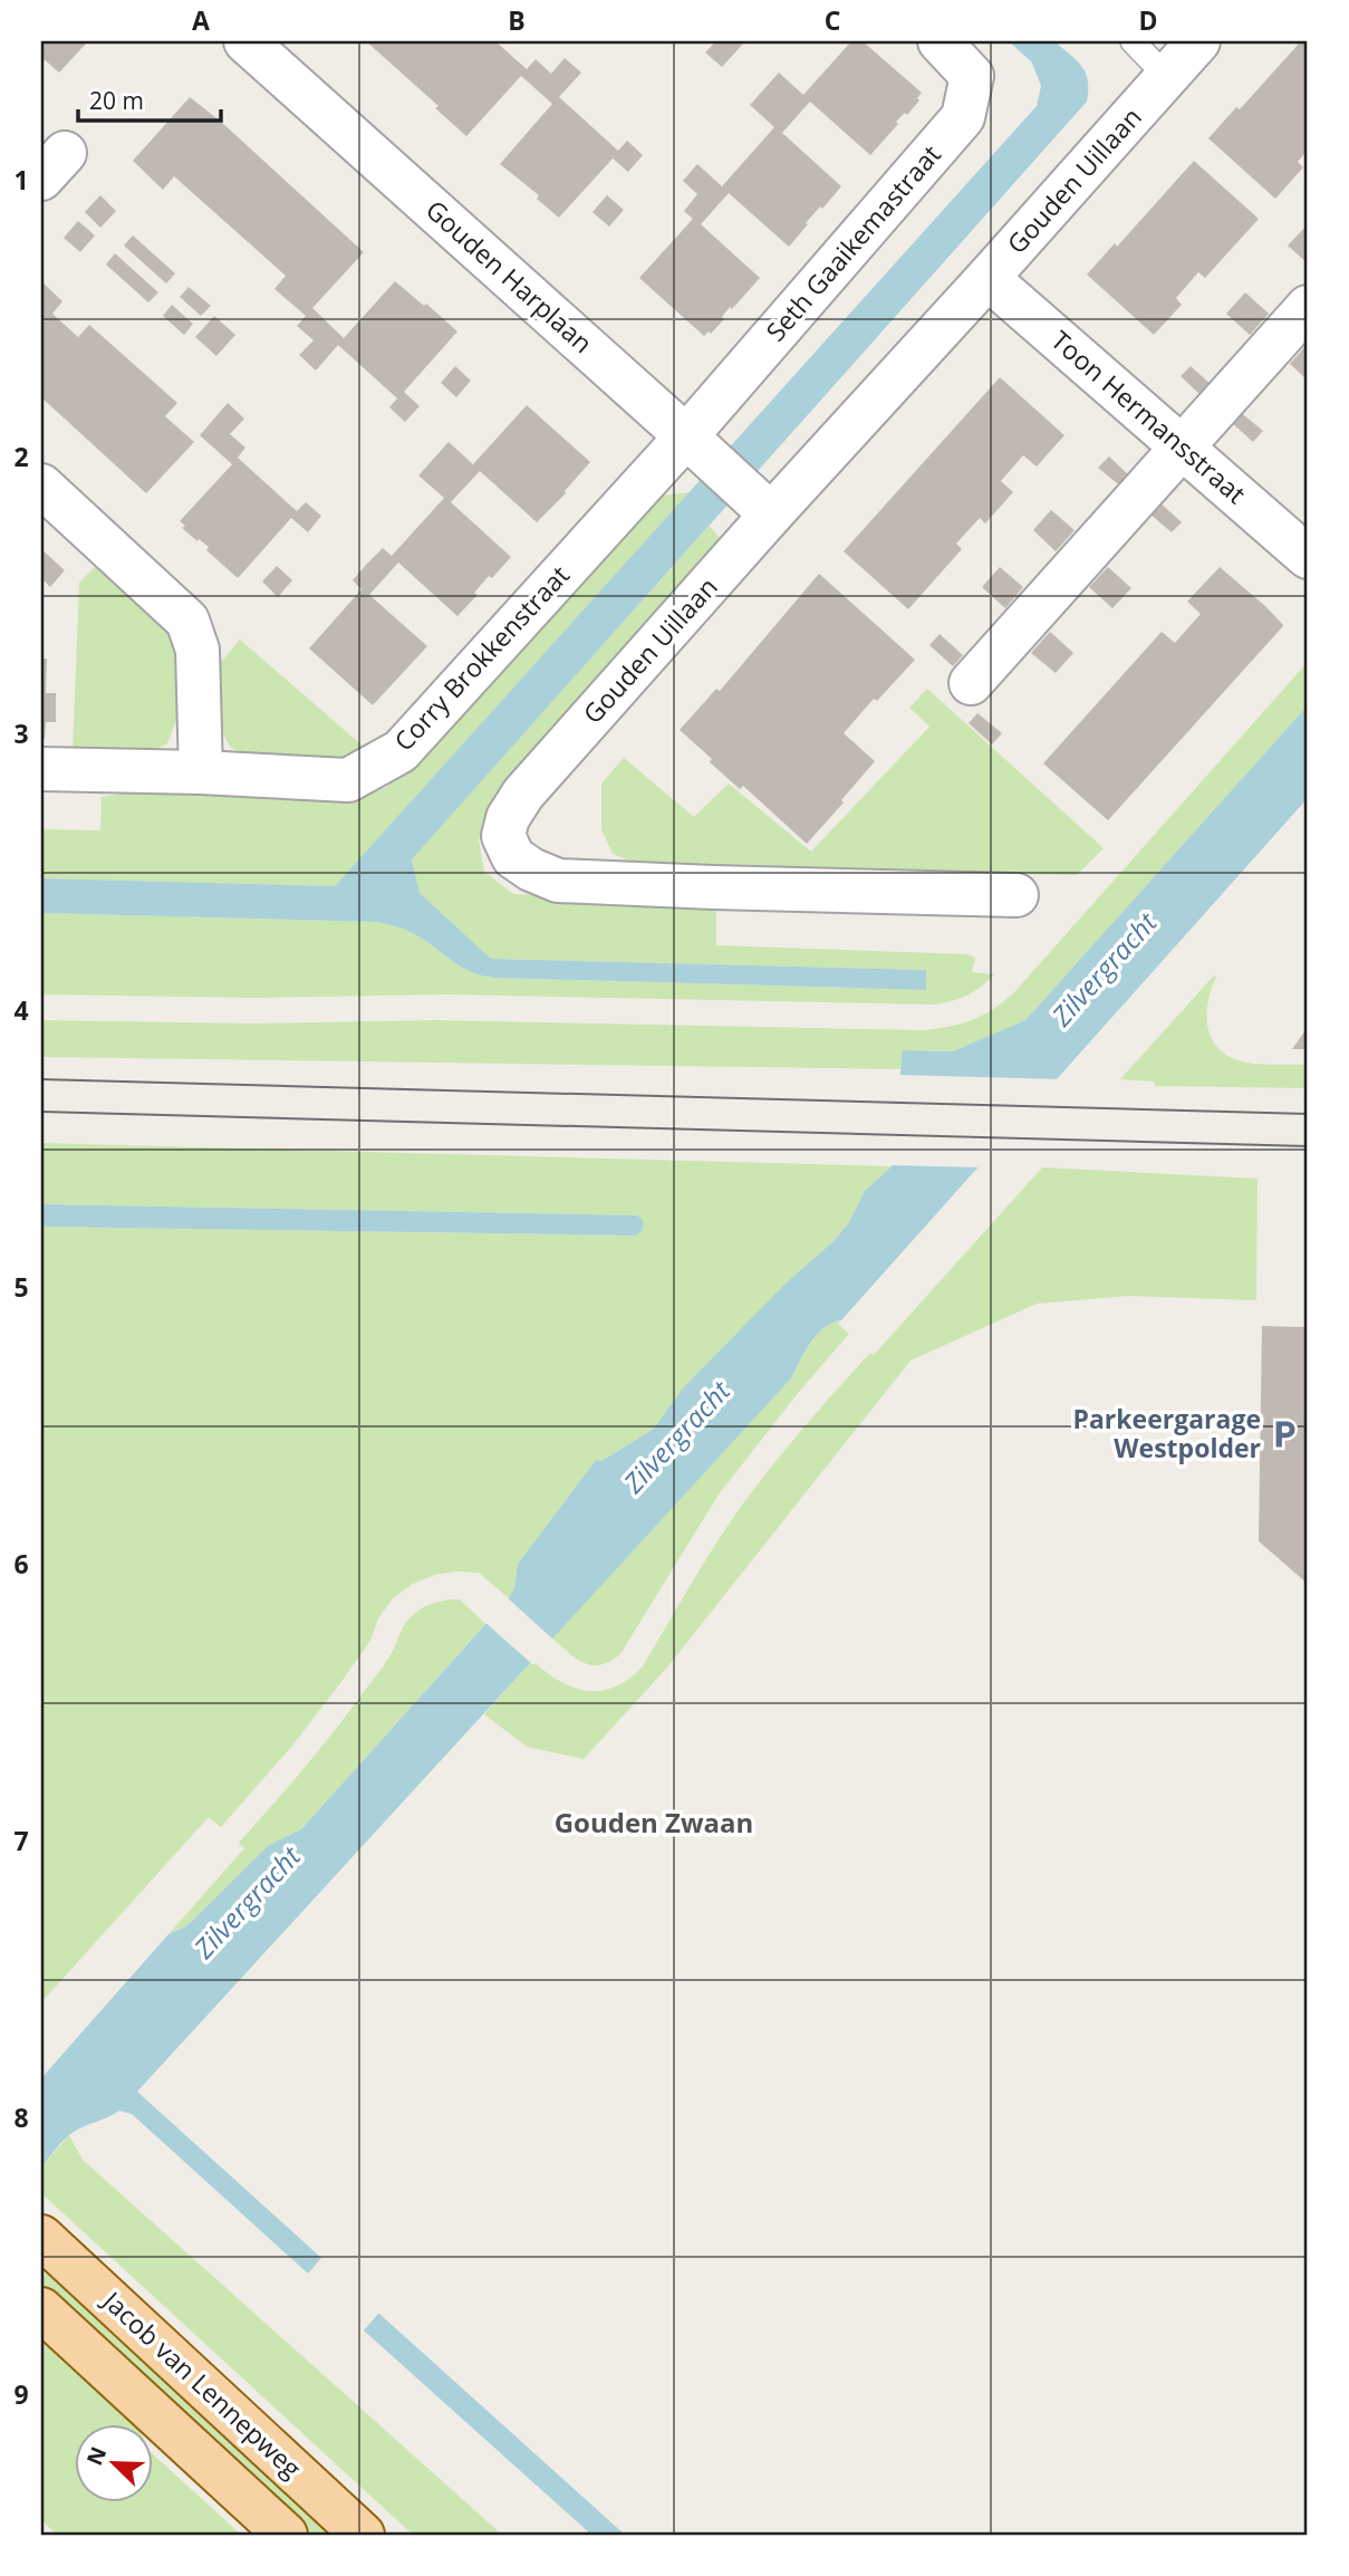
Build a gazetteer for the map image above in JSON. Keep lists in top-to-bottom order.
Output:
{
  "streets": {
    "main road": ["Jacob van Lennepweg"],
    "street": [
      "Gouden Uillaan",
      "Seth Gaaikemastraat",
      "Gouden Harplaan",
      "Toon Hermansstraat",
      "Corry Brokkenstraat"
    ]
  },
  "crossings": [
    ["Gouden Uillaan", "Gouden Harplaan"],
    ["Gouden Uillaan", "Toon Hermansstraat"],
    ["Seth Gaaikemastraat", "Gouden Harplaan"],
    ["Seth Gaaikemastraat", "Corry Brokkenstraat"],
    ["Gouden Harplaan", "Corry Brokkenstraat"]
  ],
  "districts": ["Gouden Zwaan"],
  "water": ["Zilvergracht"],
  "places": {
    "parking": ["Parkeergarage Westpolder"]
  },
  "scale_bar": "20 m",
  "north": "top left",
  "grid": {
    "columns": [
      "A",
      "B",
      "C",
      "D"
    ],
    "rows": [
      "1",
      "2",
      "3",
      "4",
      "5",
      "6",
      "7",
      "8",
      "9"
    ]
  }
}
